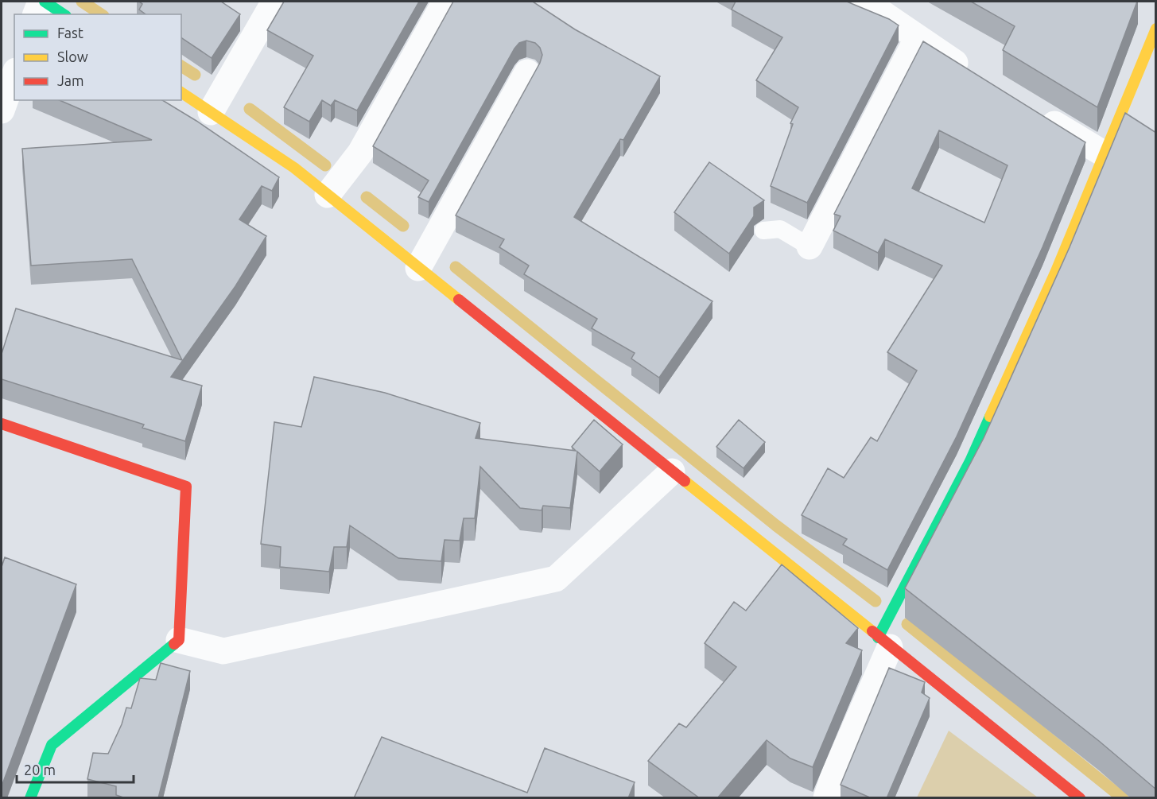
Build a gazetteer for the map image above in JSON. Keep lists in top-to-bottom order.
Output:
{
  "legend": ["Fast", "Slow", "Jam"],
  "scale_bar": "20 m"
}
